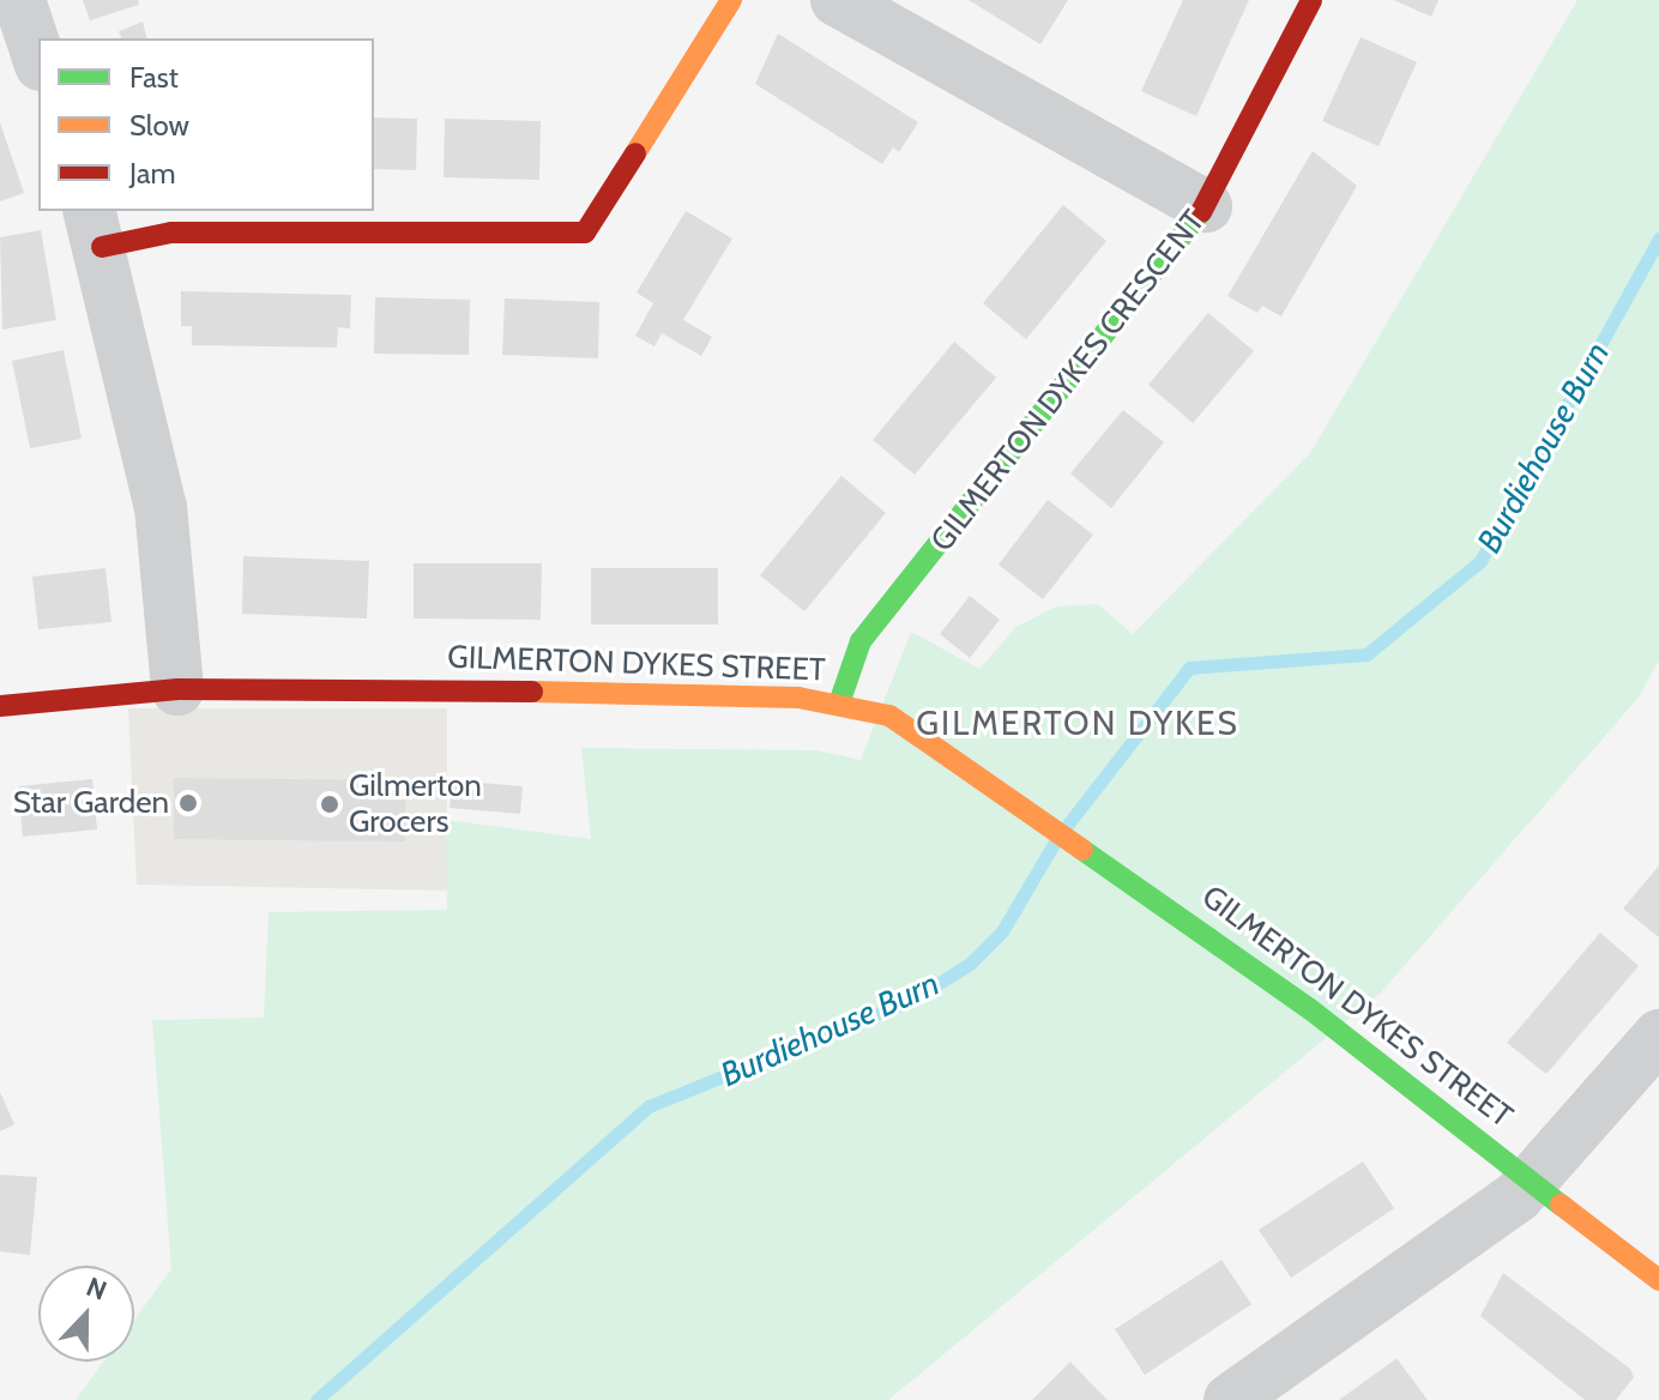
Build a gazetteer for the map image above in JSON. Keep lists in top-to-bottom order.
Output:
{
  "streets": {
    "main road": ["GILMERTON DYKES CRESCENT", "GILMERTON DYKES STREET"]
  },
  "crossings": [
    ["GILMERTON DYKES CRESCENT", "GILMERTON DYKES STREET"]
  ],
  "districts": ["GILMERTON DYKES"],
  "water": ["Burdiehouse Burn"],
  "places": ["Star Garden", "Gilmerton Grocers"],
  "legend": ["Fast", "Slow", "Jam"],
  "north": "top"
}
